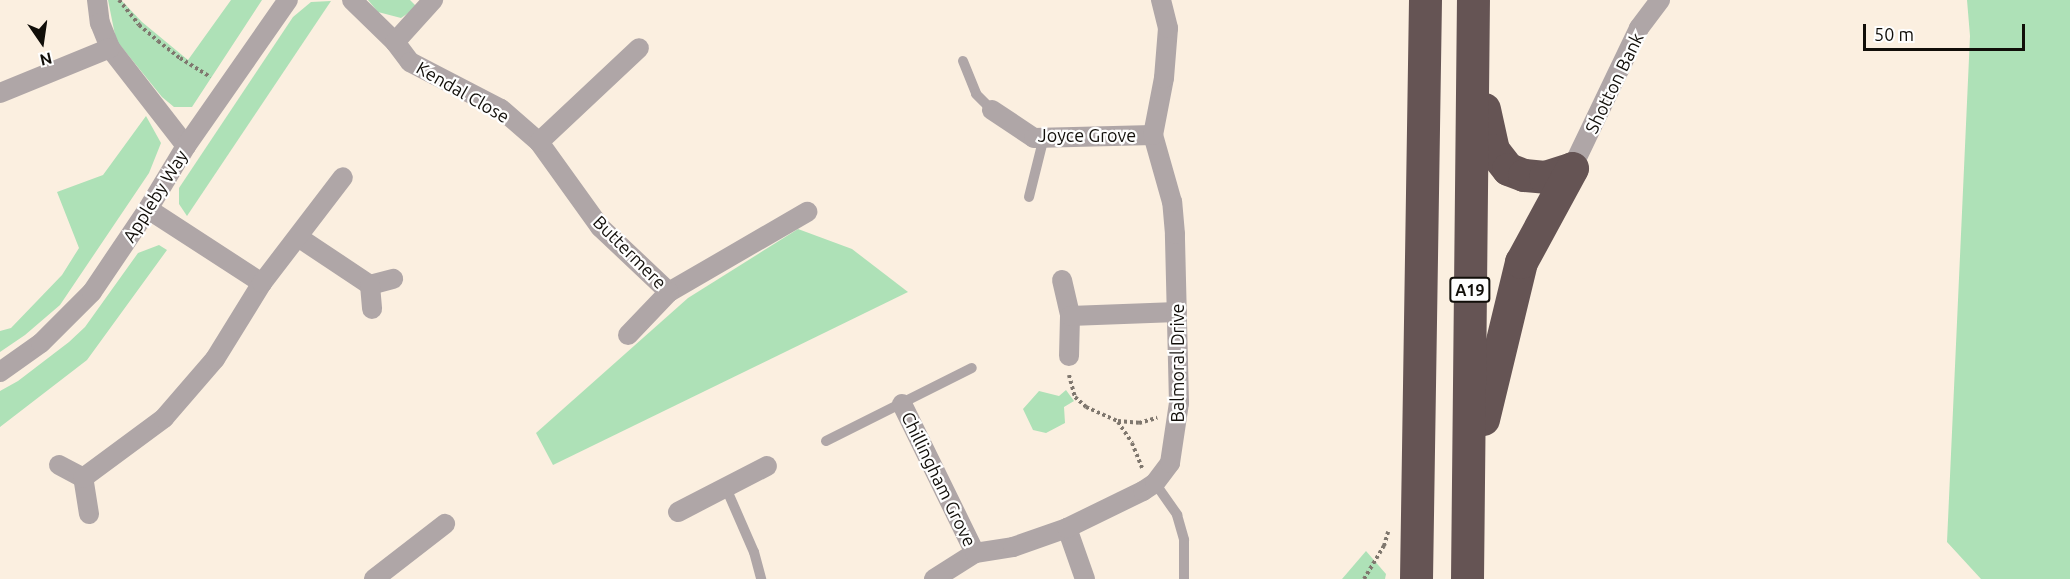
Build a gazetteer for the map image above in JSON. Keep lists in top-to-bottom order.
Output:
{
  "streets": {
    "highway": ["A19"],
    "street": [
      "Shotton Bank",
      "Kendal Close",
      "Joyce Grove",
      "Appleby Way",
      "Buttermere",
      "Balmoral Drive",
      "Chillingham Grove"
    ]
  },
  "crossings": [
    ["Kendal Close", "Buttermere"],
    ["Joyce Grove", "Balmoral Drive"]
  ],
  "scale_bar": "50 m",
  "north": "bottom"
}
